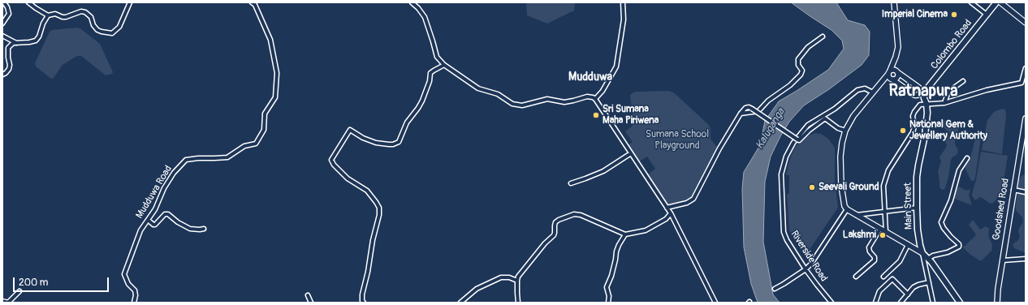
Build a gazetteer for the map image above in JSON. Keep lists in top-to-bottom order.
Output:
{
  "streets": {
    "highway": ["Colombo Road", "Main Street"],
    "main road": ["Goodshed Road"],
    "street": ["Mudduwa Road", "Riverside Road"]
  },
  "crossings": [
    ["Colombo Road", "Main Street"]
  ],
  "districts": ["Mudduwa", "Ratnapura"],
  "water": ["Kaluganga"],
  "parks": ["Sumana School Playground"],
  "places": [
    "Imperial Cinema",
    "Sri Sumana Maha Piriwena",
    "National Gem & Jewellery Authority",
    "Seevali Ground",
    "Lakshmi"
  ],
  "scale_bar": "200 m"
}
